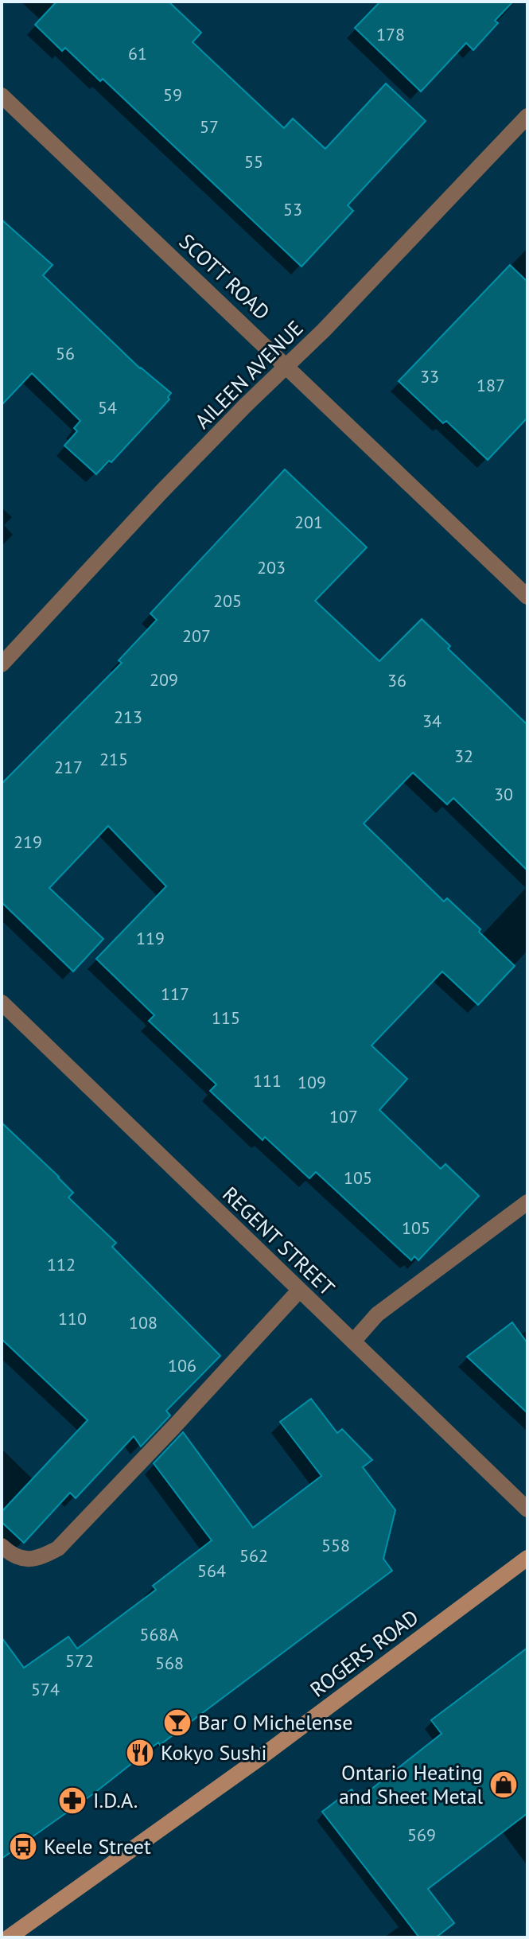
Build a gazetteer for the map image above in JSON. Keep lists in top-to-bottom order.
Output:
{
  "streets": {
    "main road": ["ROGERS ROAD"],
    "street": ["SCOTT ROAD", "AILEEN AVENUE", "REGENT STREET"]
  },
  "crossings": [
    ["SCOTT ROAD", "AILEEN AVENUE"]
  ],
  "places": {
    "bar": ["Bar O Michelense"],
    "restaurant": ["Kokyo Sushi"],
    "shop": ["Ontario Heating and Sheet Metal"],
    "pharmacy": ["I.D.A."],
    "bus stop": ["Keele Street"]
  },
  "house_numbers": [
    "178",
    "61",
    "59",
    "57",
    "55",
    "53",
    "56",
    "33",
    "187",
    "54",
    "201",
    "203",
    "205",
    "207",
    "209",
    "36",
    "213",
    "34",
    "32",
    "215",
    "217",
    "30",
    "219",
    "119",
    "117",
    "115",
    "111",
    "109",
    "107",
    "105",
    "105",
    "112",
    "110",
    "108",
    "106",
    "558",
    "562",
    "564",
    "568A",
    "572",
    "568",
    "574",
    "569"
  ]
}
